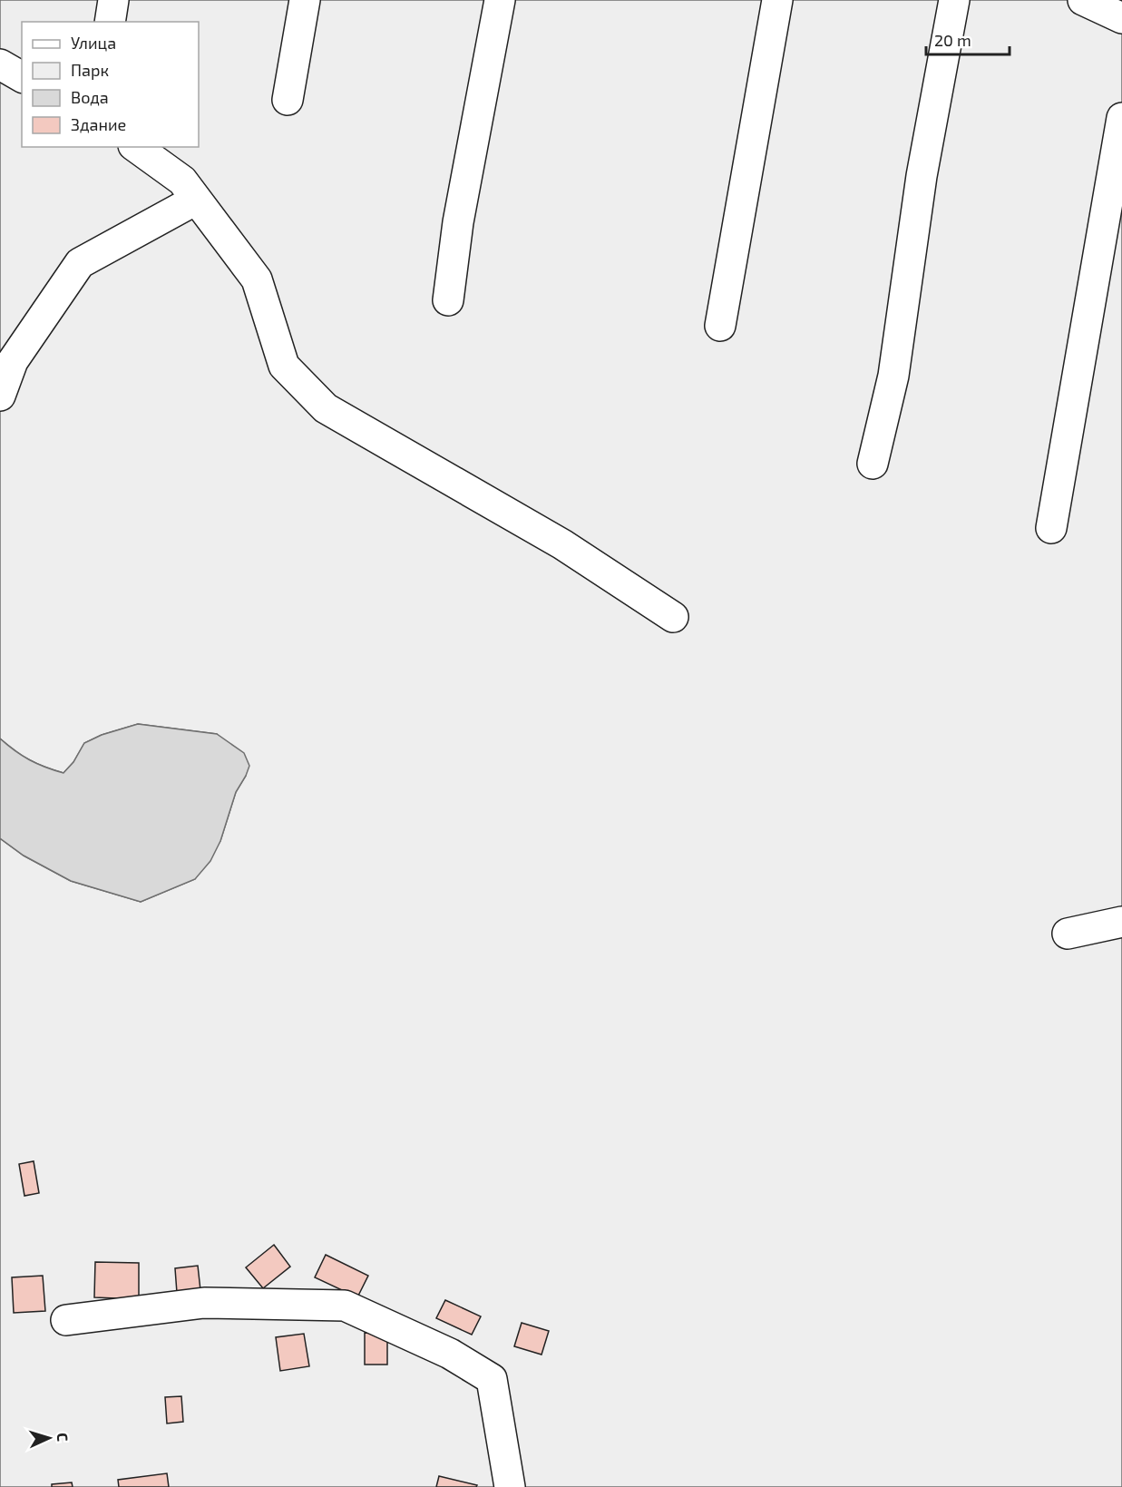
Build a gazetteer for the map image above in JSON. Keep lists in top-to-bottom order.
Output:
{
  "legend": [
    "Улица",
    "Парк",
    "Вода",
    "Здание"
  ],
  "scale_bar": "20 m",
  "north": "right"
}
